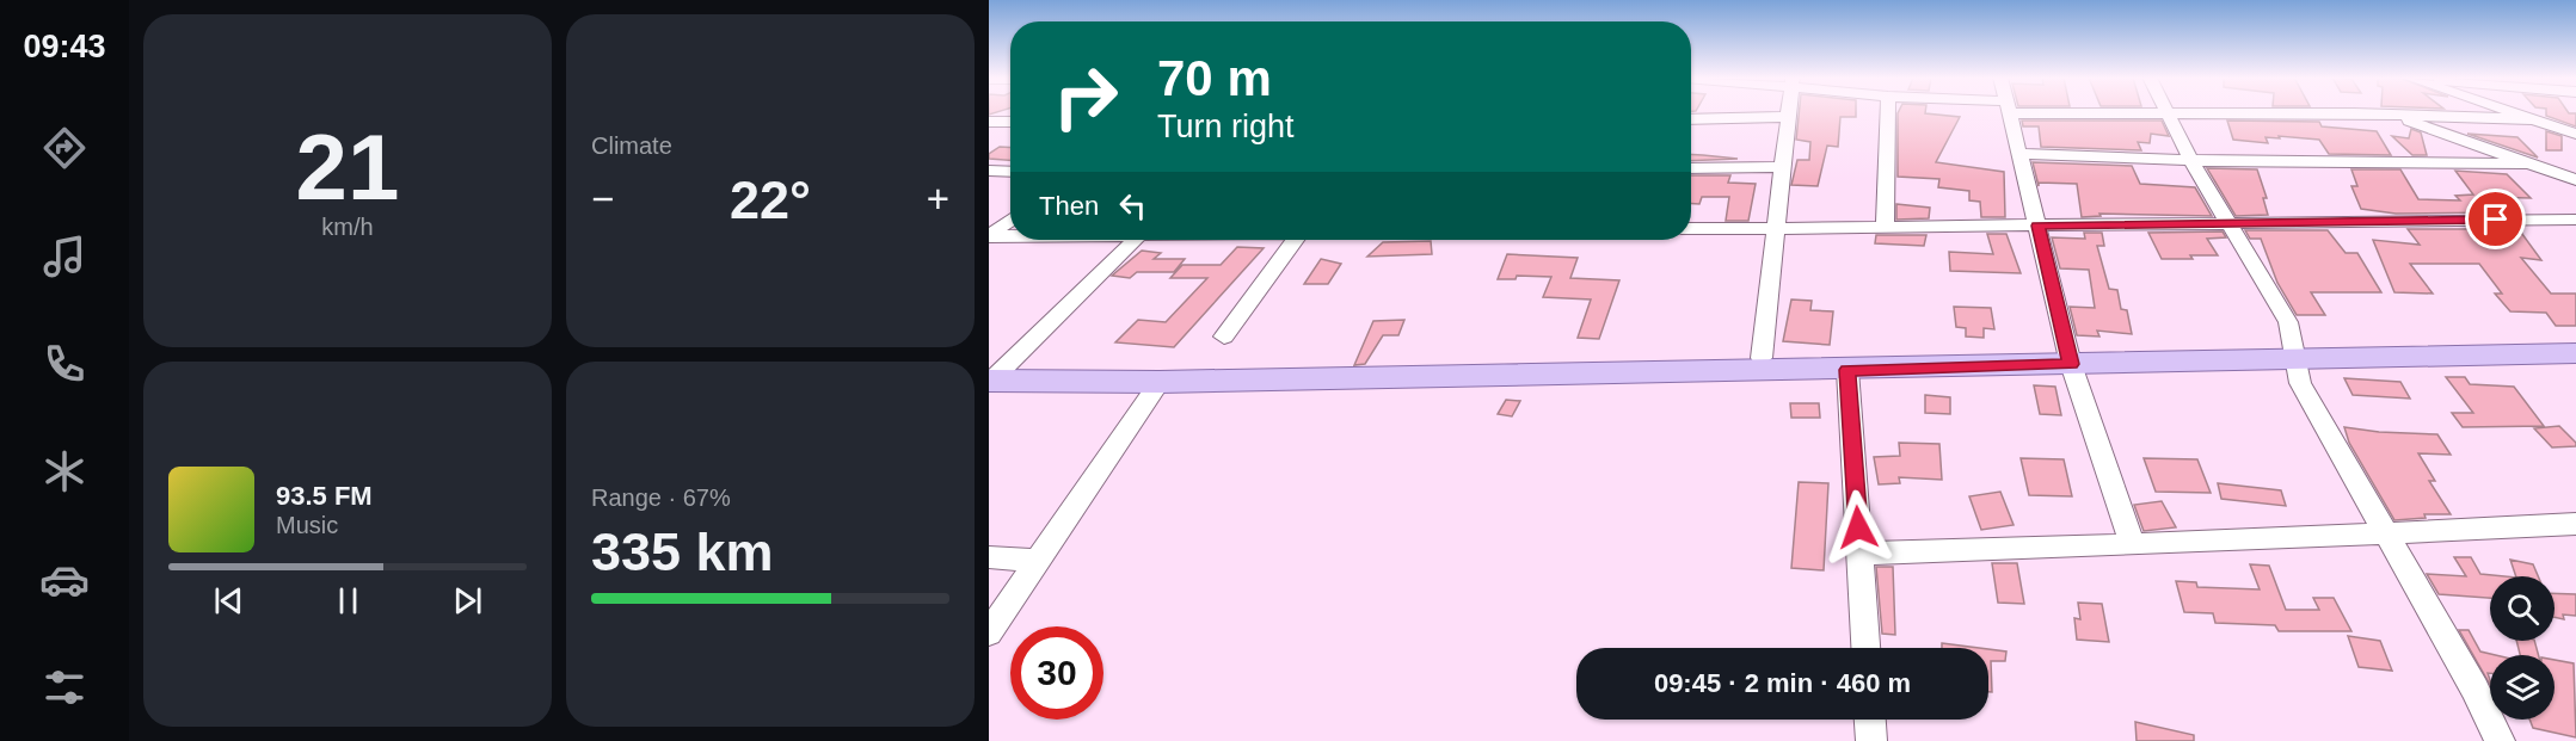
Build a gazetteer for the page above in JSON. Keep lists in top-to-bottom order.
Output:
{
  "page": {
    "tabs": "09:43",
    "tile": [
      ["21", "km/h"],
      "Climate",
      ["Range · 67%", "335 km"]
    ],
    "turn": ["70 m", "Turn right"],
    "heat": ["−", "22°", "+"],
    "then": "Then",
    "song": ["93.5 FM", "Music"],
    "limit": "30",
    "trip": "09:45 · 2 min · 460 m"
  }
}
